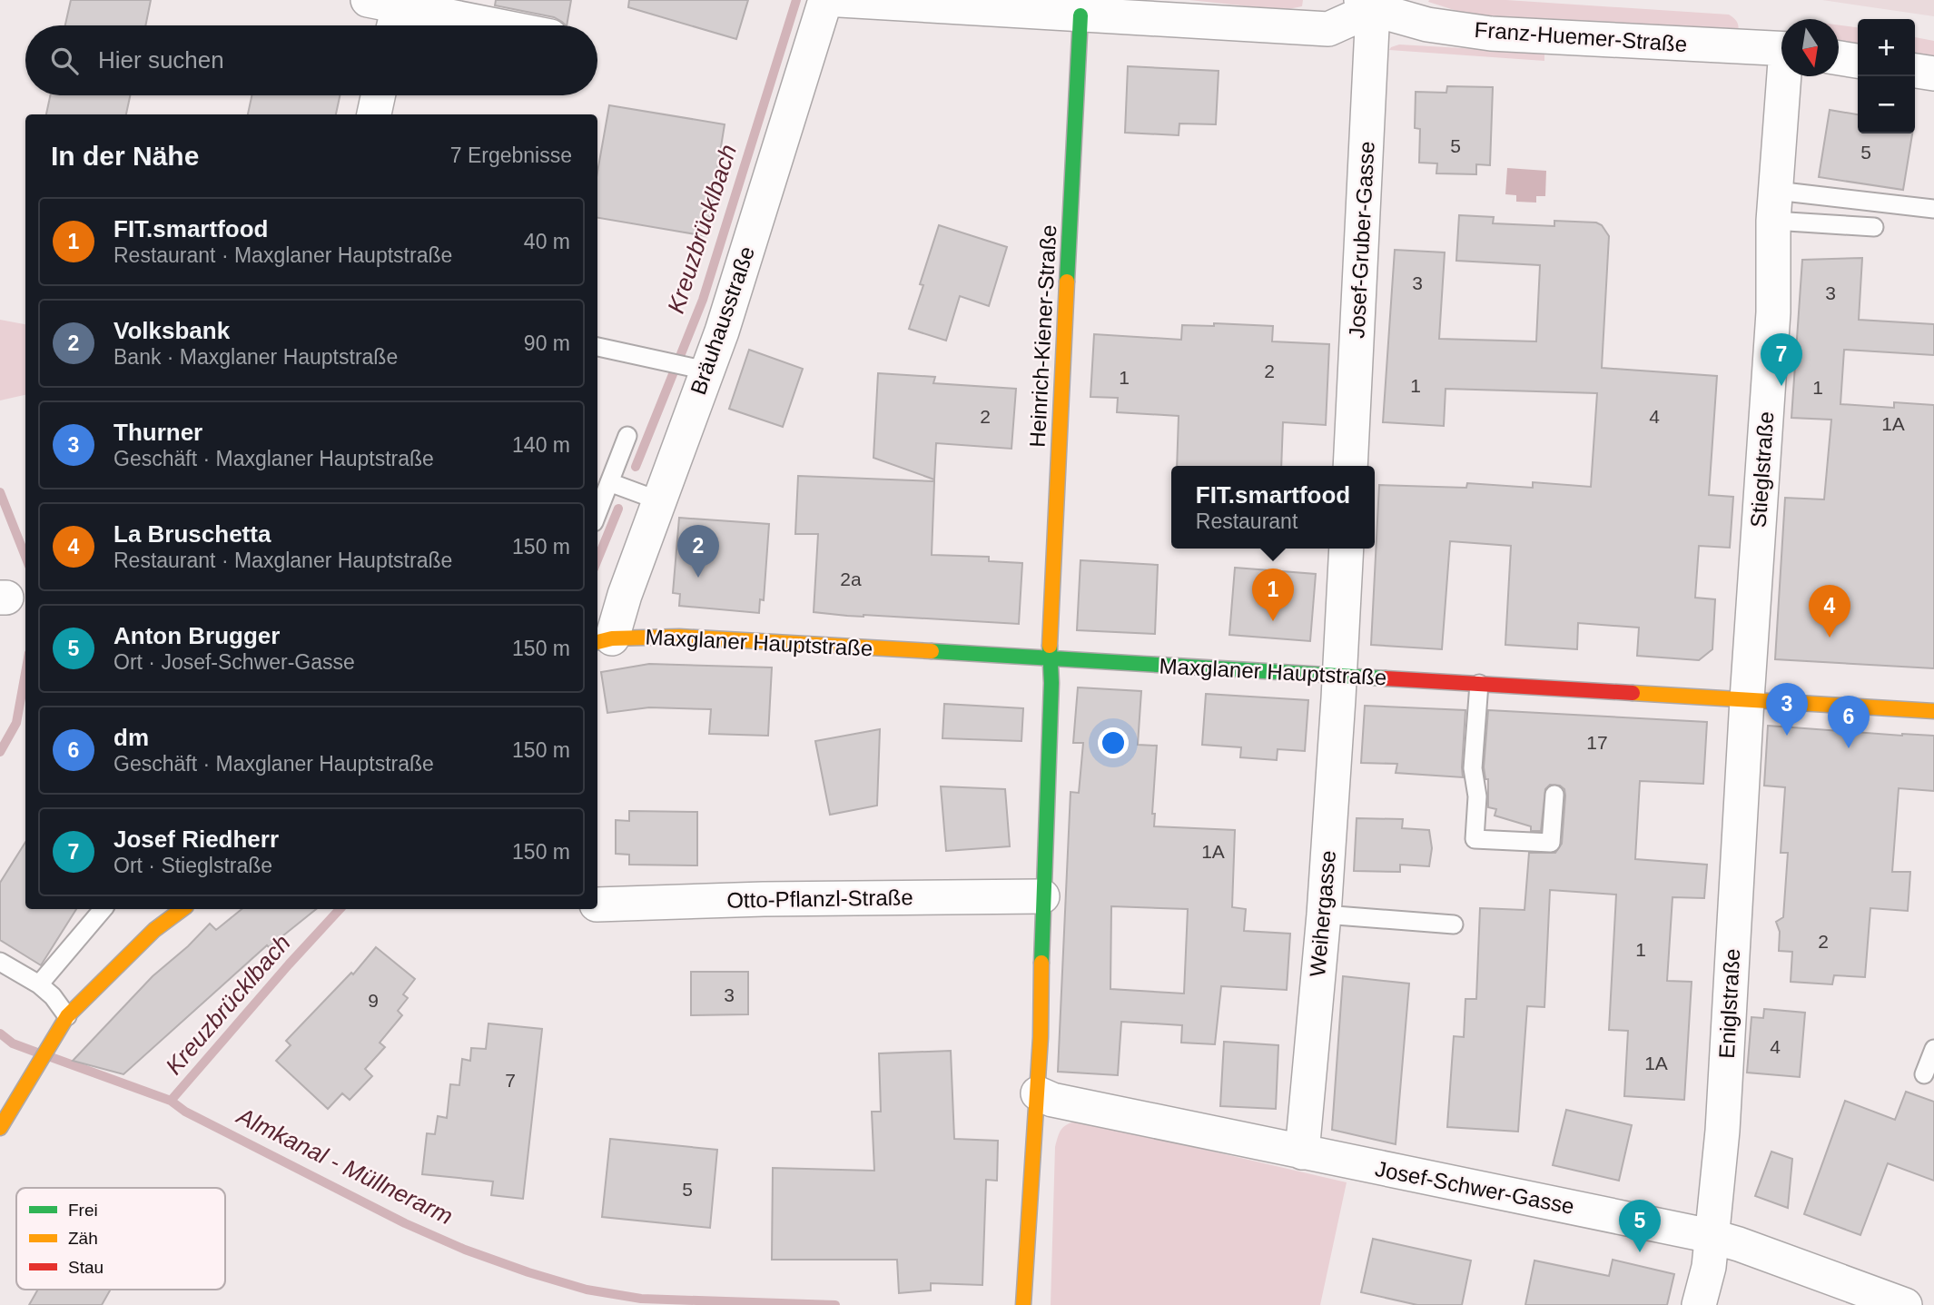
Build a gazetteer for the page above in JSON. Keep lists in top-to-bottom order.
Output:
{
  "streets": {
    "street": [
      "Franz-Huemer-Straße",
      "Josef-Gruber-Gasse",
      "Bräuhausstraße",
      "Heinrich-Kiener-Straße",
      "Stieglstraße",
      "Maxglaner Hauptstraße",
      "Otto-Pflanzl-Straße",
      "Weihergasse",
      "Eniglstraße",
      "Josef-Schwer-Gasse"
    ]
  },
  "crossings": [
    ["Franz-Huemer-Straße", "Josef-Gruber-Gasse"],
    ["Bräuhausstraße", "Maxglaner Hauptstraße"],
    ["Heinrich-Kiener-Straße", "Maxglaner Hauptstraße"],
    ["Stieglstraße", "Maxglaner Hauptstraße"],
    ["Stieglstraße", "Eniglstraße"],
    ["Maxglaner Hauptstraße", "Weihergasse"],
    ["Maxglaner Hauptstraße", "Eniglstraße"],
    ["Weihergasse", "Josef-Schwer-Gasse"],
    ["Eniglstraße", "Josef-Schwer-Gasse"]
  ],
  "water": ["Kreuzbrücklbach", "Almkanal - Müllnerarm"],
  "house_numbers": [
    "5",
    "5",
    "3",
    "3",
    "2",
    "1",
    "1",
    "1",
    "2",
    "4",
    "1A",
    "2a",
    "17",
    "1A",
    "2",
    "1",
    "3",
    "9",
    "4",
    "1A",
    "7",
    "5"
  ],
  "legend": ["Frei", "Zäh", "Stau"],
  "north": "bottom",
  "page": {
    "map_buttons": ["+", "−"],
    "search": "Hier suchen",
    "heading": ["In der Nähe", "7 Ergebnisse"],
    "list": [
      {
        "mark": "1",
        "name": "FIT.smartfood",
        "note": "Restaurant · Maxglaner Hauptstraße",
        "value": "40 m"
      },
      {
        "mark": "2",
        "name": "Volksbank",
        "note": "Bank · Maxglaner Hauptstraße",
        "value": "90 m"
      },
      {
        "mark": "3",
        "name": "Thurner",
        "note": "Geschäft · Maxglaner Hauptstraße",
        "value": "140 m"
      },
      {
        "mark": "4",
        "name": "La Bruschetta",
        "note": "Restaurant · Maxglaner Hauptstraße",
        "value": "150 m"
      },
      {
        "mark": "5",
        "name": "Anton Brugger",
        "note": "Ort · Josef-Schwer-Gasse",
        "value": "150 m"
      },
      {
        "mark": "6",
        "name": "dm",
        "note": "Geschäft · Maxglaner Hauptstraße",
        "value": "150 m"
      },
      {
        "mark": "7",
        "name": "Josef Riedherr",
        "note": "Ort · Stieglstraße",
        "value": "150 m"
      }
    ],
    "pins": [
      "7",
      "2",
      "1",
      "4",
      "3",
      "6",
      "5"
    ],
    "popup": ["FIT.smartfood", "Restaurant"]
  }
}
